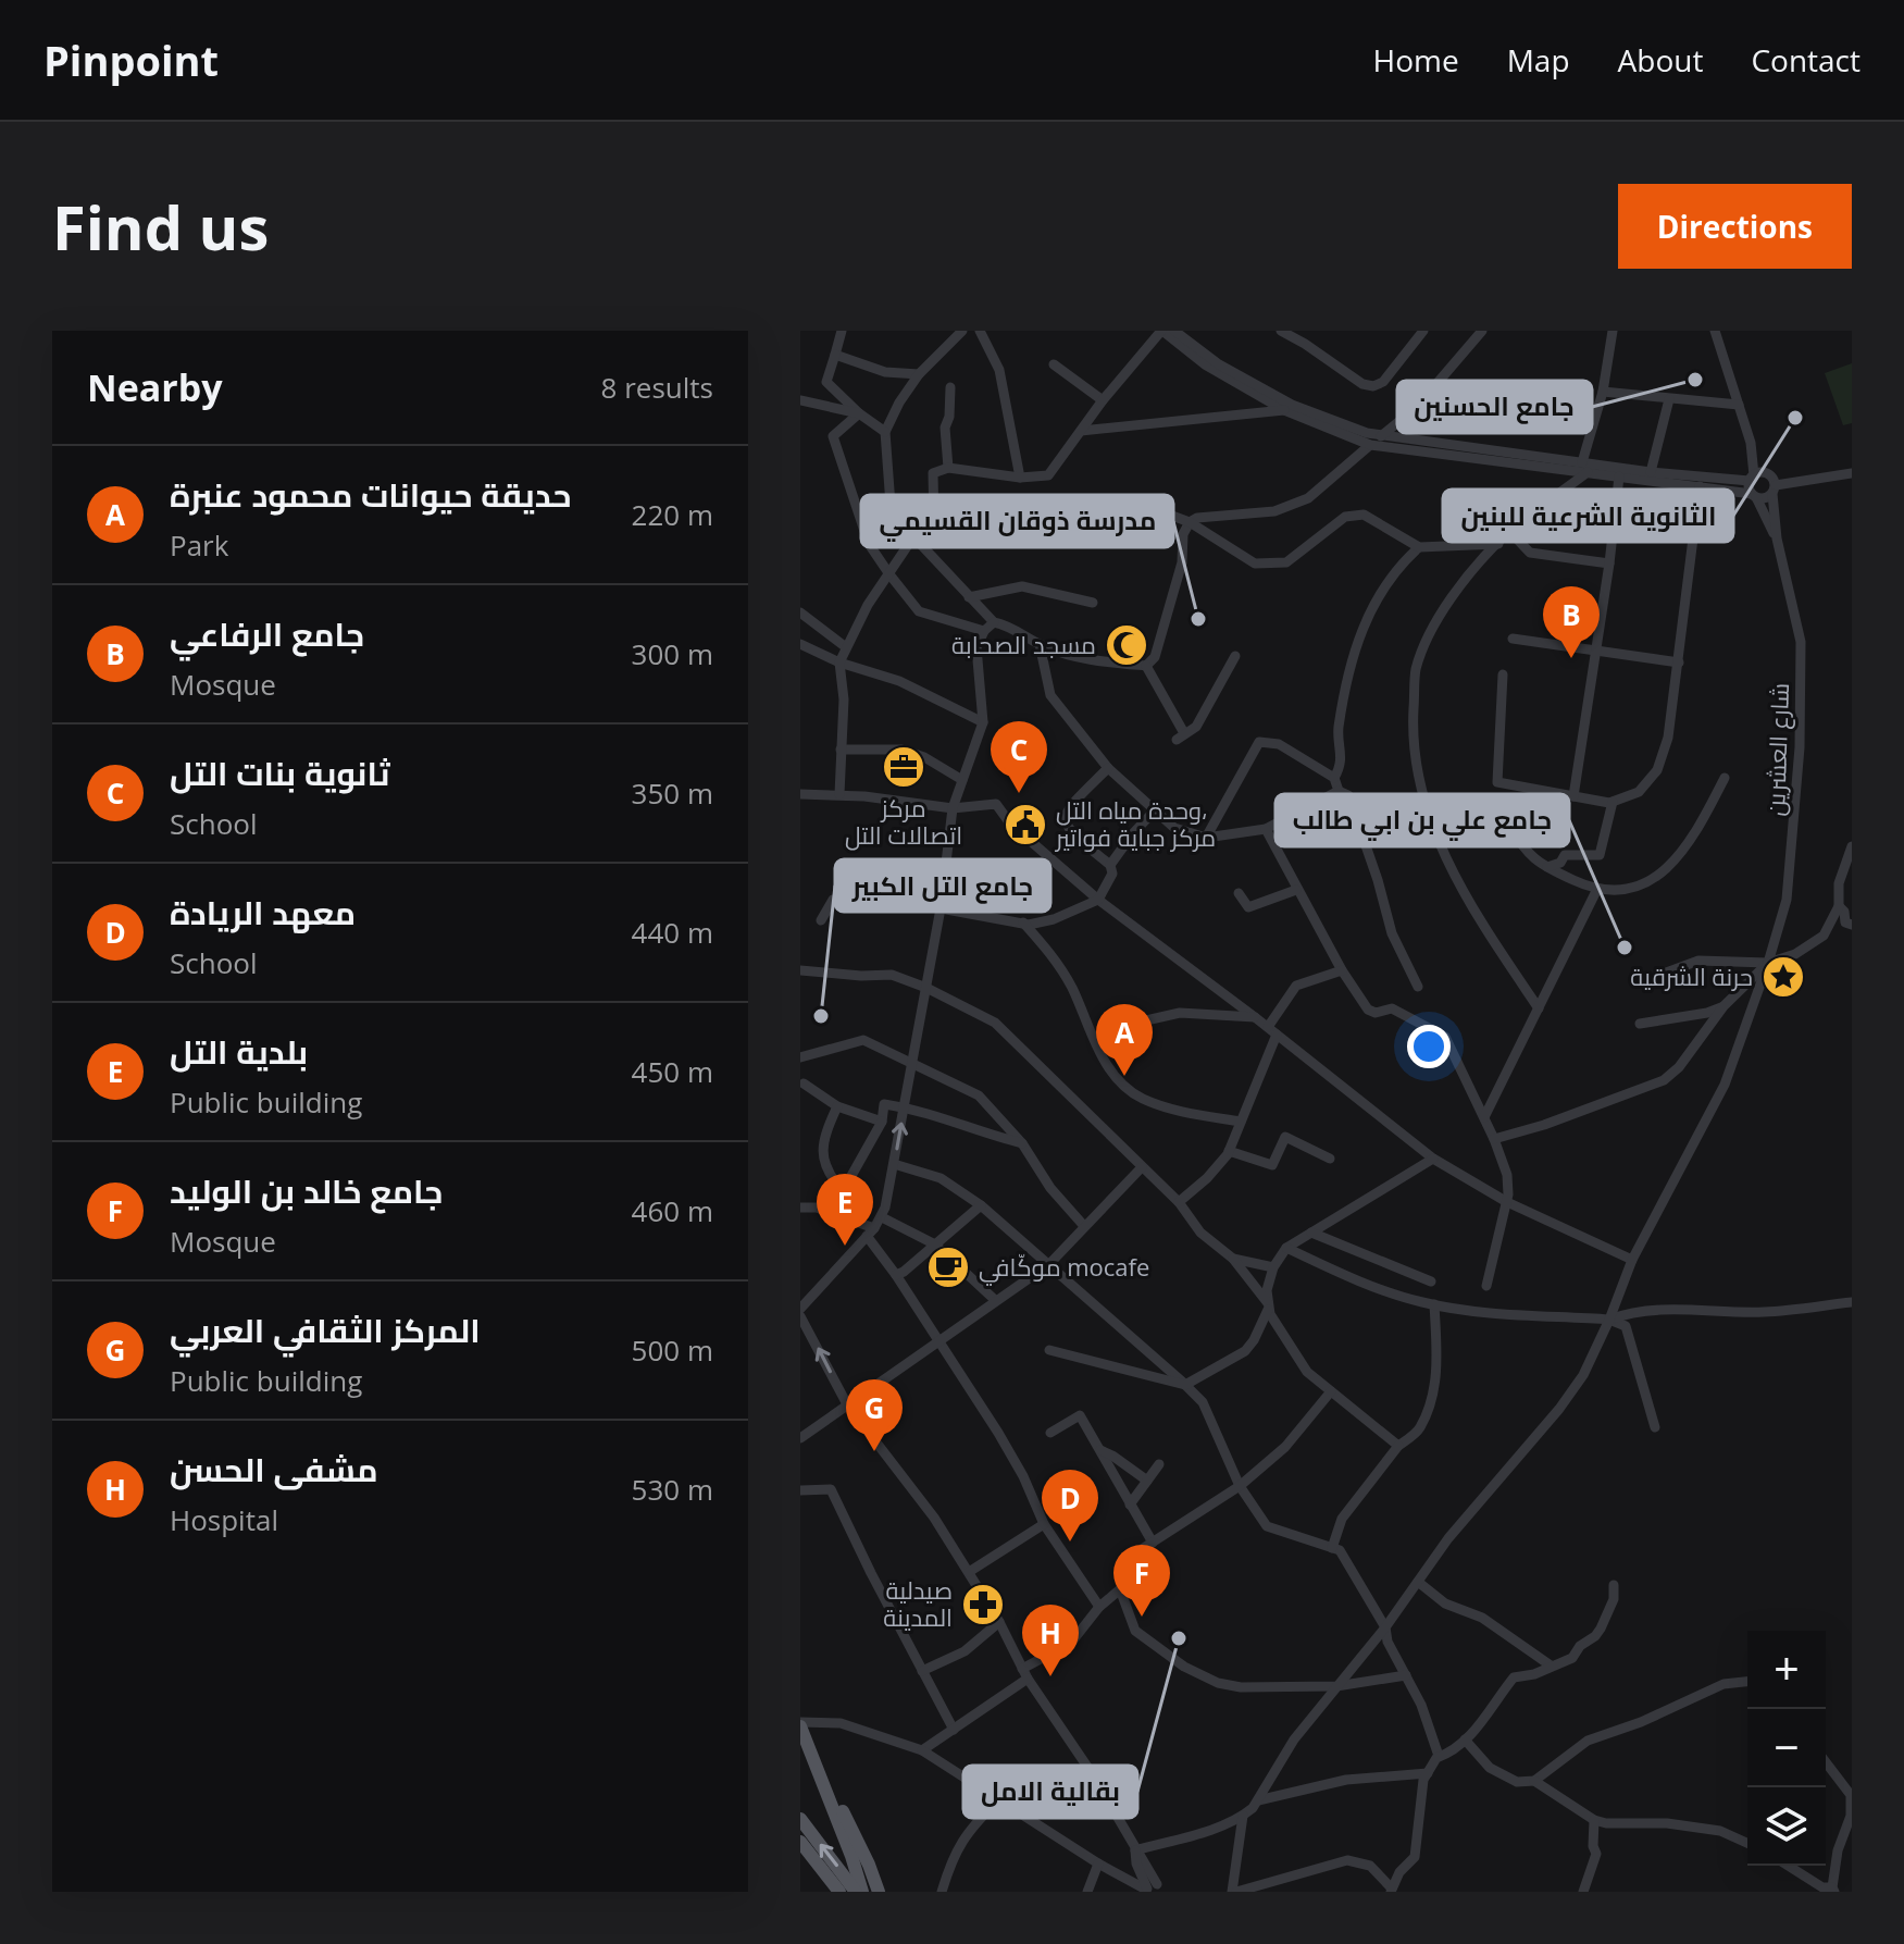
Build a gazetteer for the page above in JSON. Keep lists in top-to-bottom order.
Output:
{
  "streets": {
    "street": ["شارع العشرين"]
  },
  "places": {
    "other": [
      "جامع الحسنين",
      "الثانوية الشرعية للبنين",
      "مدرسة ذوقان القسيمي",
      "جامع علي بن ابي طالب",
      "جامع التل الكبير",
      "بقالية الامل"
    ],
    "mosque": ["مسجد الصحابة"],
    "office": ["مركز اتصالات التل"],
    "public building": ["وحدة مياه التل، مركز جباية فواتير"],
    "place": ["حرنة الشرقية"],
    "cafe": ["موكّافي mocafe"],
    "pharmacy": ["صيدلية المدينة"]
  },
  "page": {
    "header": "Pinpoint",
    "nav": [
      "Home",
      "Map",
      "About",
      "Contact"
    ],
    "buttons": "Directions",
    "title": "Find us",
    "heading": ["Nearby", "8 results"],
    "list": [
      {
        "mark": "A",
        "name": "حديقة حيوانات محمود عنبرة",
        "note": "Park",
        "value": "220 m"
      },
      {
        "mark": "B",
        "name": "جامع الرفاعي",
        "note": "Mosque",
        "value": "300 m"
      },
      {
        "mark": "C",
        "name": "ثانوية بنات التل",
        "note": "School",
        "value": "350 m"
      },
      {
        "mark": "D",
        "name": "معهد الريادة",
        "note": "School",
        "value": "440 m"
      },
      {
        "mark": "E",
        "name": "بلدية التل",
        "note": "Public building",
        "value": "450 m"
      },
      {
        "mark": "F",
        "name": "جامع خالد بن الوليد",
        "note": "Mosque",
        "value": "460 m"
      },
      {
        "mark": "G",
        "name": "المركز الثقافي العربي",
        "note": "Public building",
        "value": "500 m"
      },
      {
        "mark": "H",
        "name": "مشفى الحسن",
        "note": "Hospital",
        "value": "530 m"
      }
    ],
    "pins": [
      "B",
      "C",
      "A",
      "E",
      "G",
      "D",
      "F",
      "H"
    ],
    "map_buttons": ["+", "−"]
  }
}
